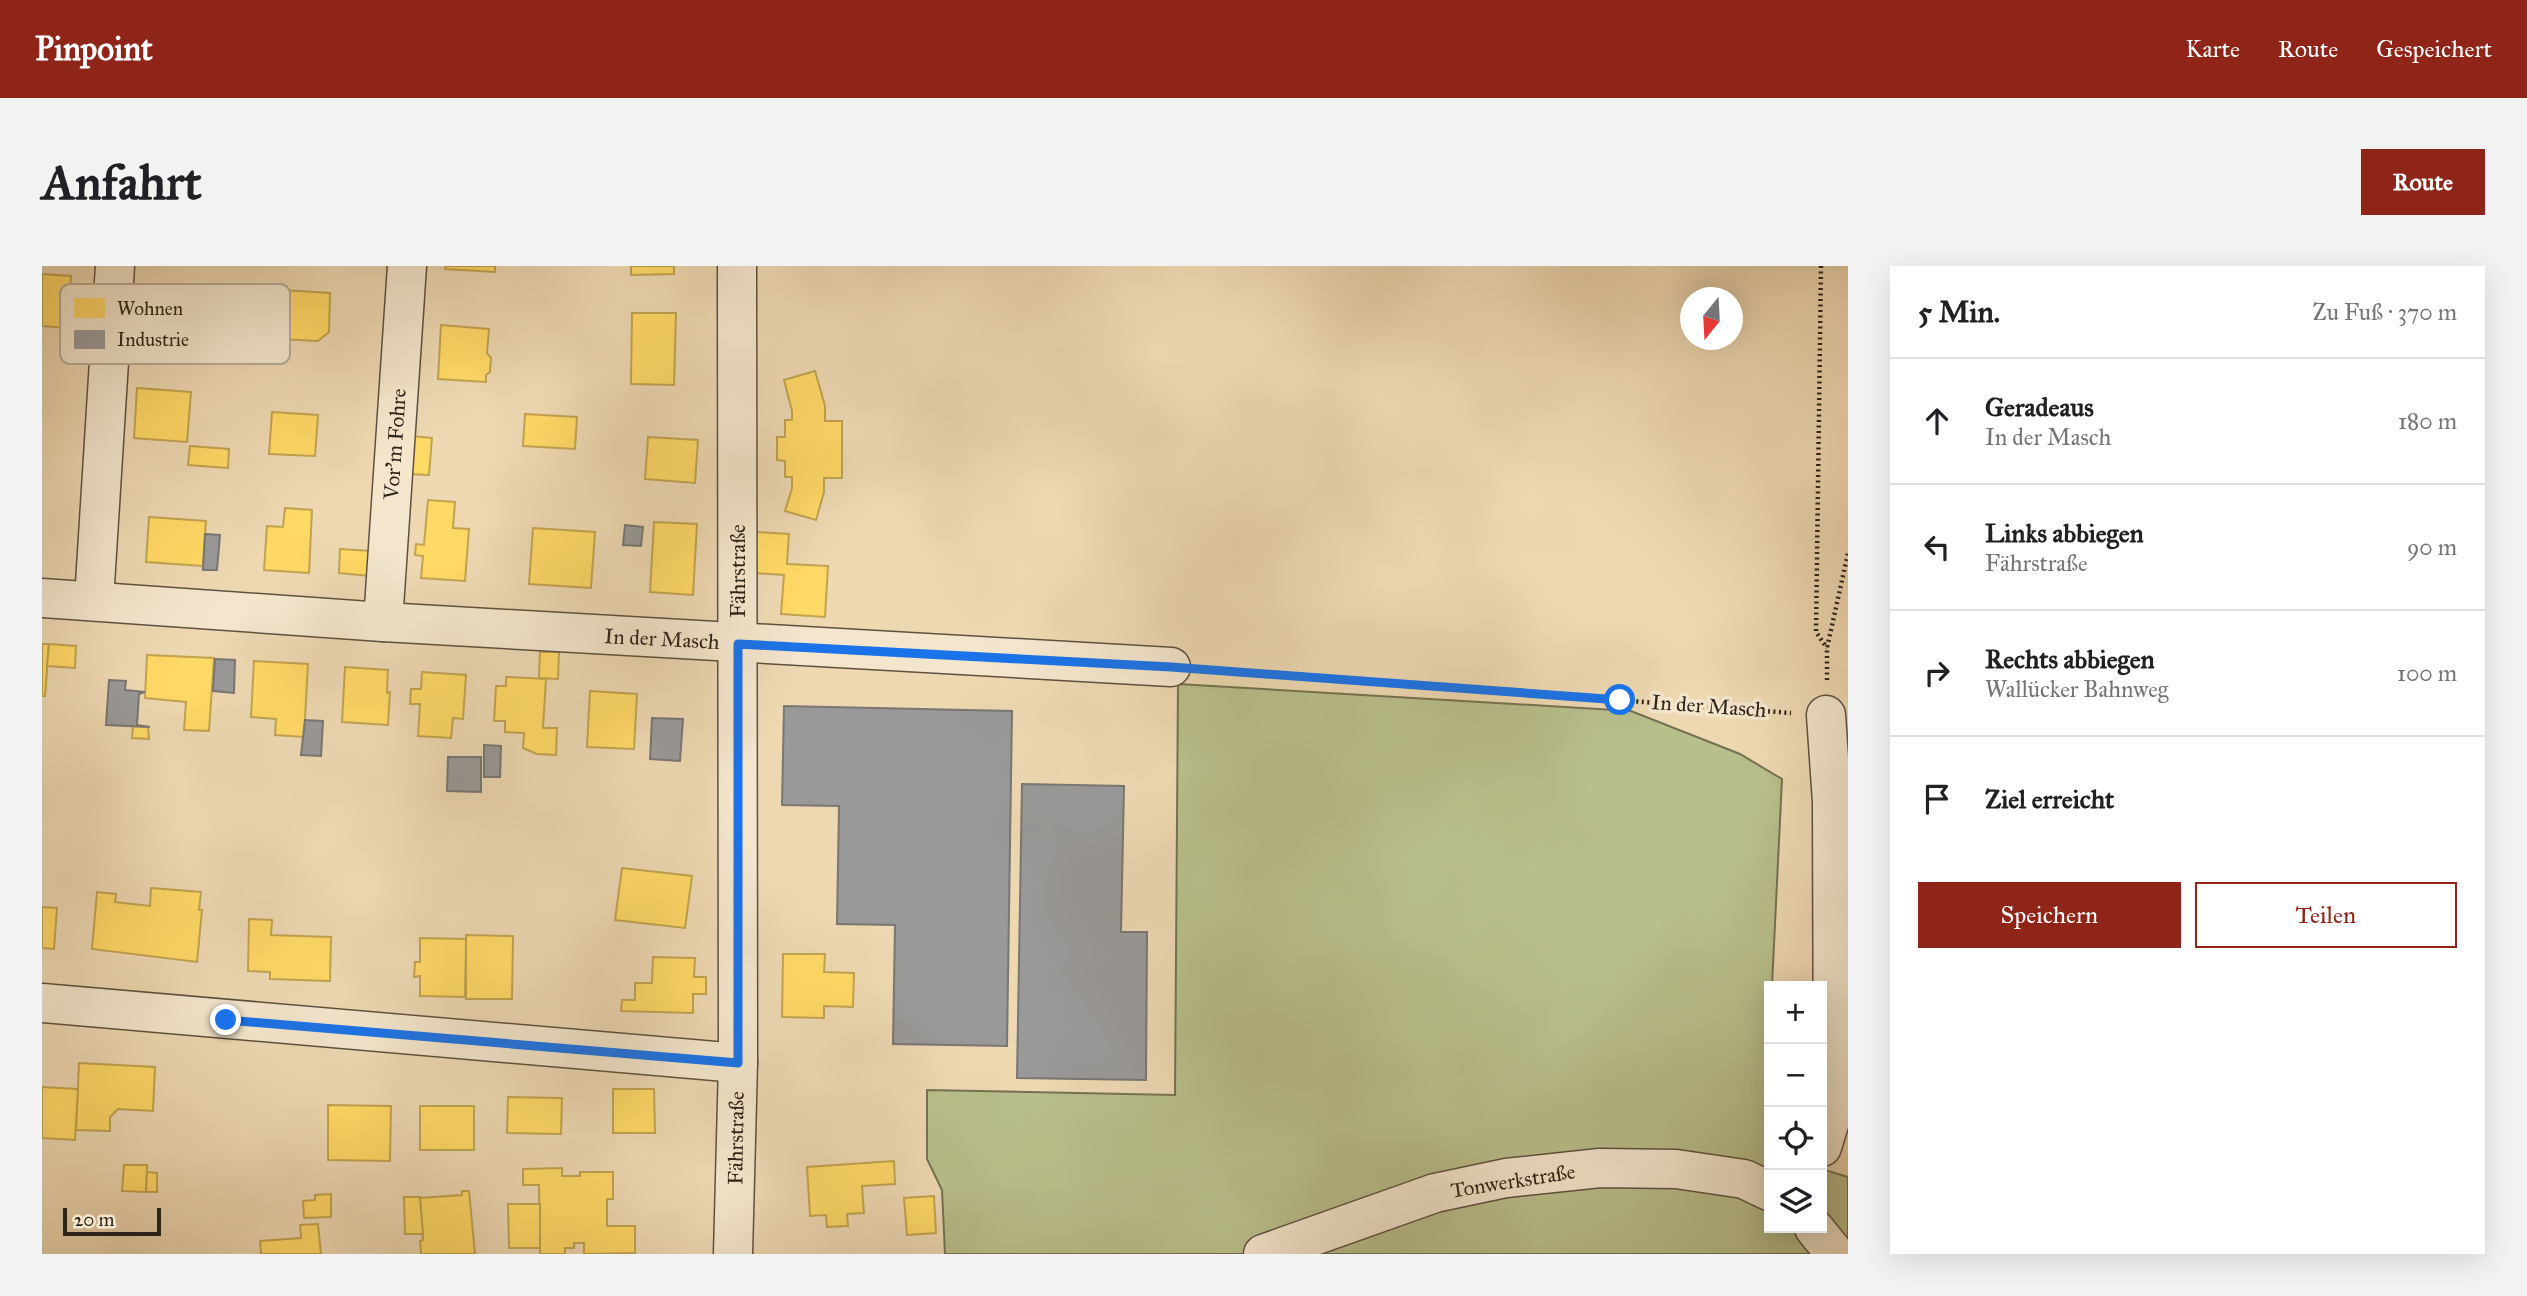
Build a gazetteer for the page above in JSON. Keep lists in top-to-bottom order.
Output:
{
  "streets": {
    "street": [
      "Vor'm Fohre",
      "Fährstraße",
      "In der Masch",
      "Tonwerkstraße"
    ]
  },
  "crossings": [
    ["Vor'm Fohre", "In der Masch"],
    ["Fährstraße", "In der Masch"]
  ],
  "legend": ["Wohnen", "Industrie"],
  "scale_bar": "20 m",
  "north": "bottom",
  "page": {
    "header": "Pinpoint",
    "nav": ["Karte", "Route", "Gespeichert"],
    "buttons": [
      "Route",
      ["Speichern", "Teilen"]
    ],
    "title": "Anfahrt",
    "heading": ["5 Min.", "Zu Fuß · 370 m"],
    "list": [
      ["Geradeaus", "In der Masch", "180 m"],
      ["Links abbiegen", "Fährstraße", "90 m"],
      ["Rechts abbiegen", "Wallücker Bahnweg", "100 m"],
      "Ziel erreicht"
    ],
    "map_buttons": ["+", "−"],
    "scale": "20 m"
  }
}
